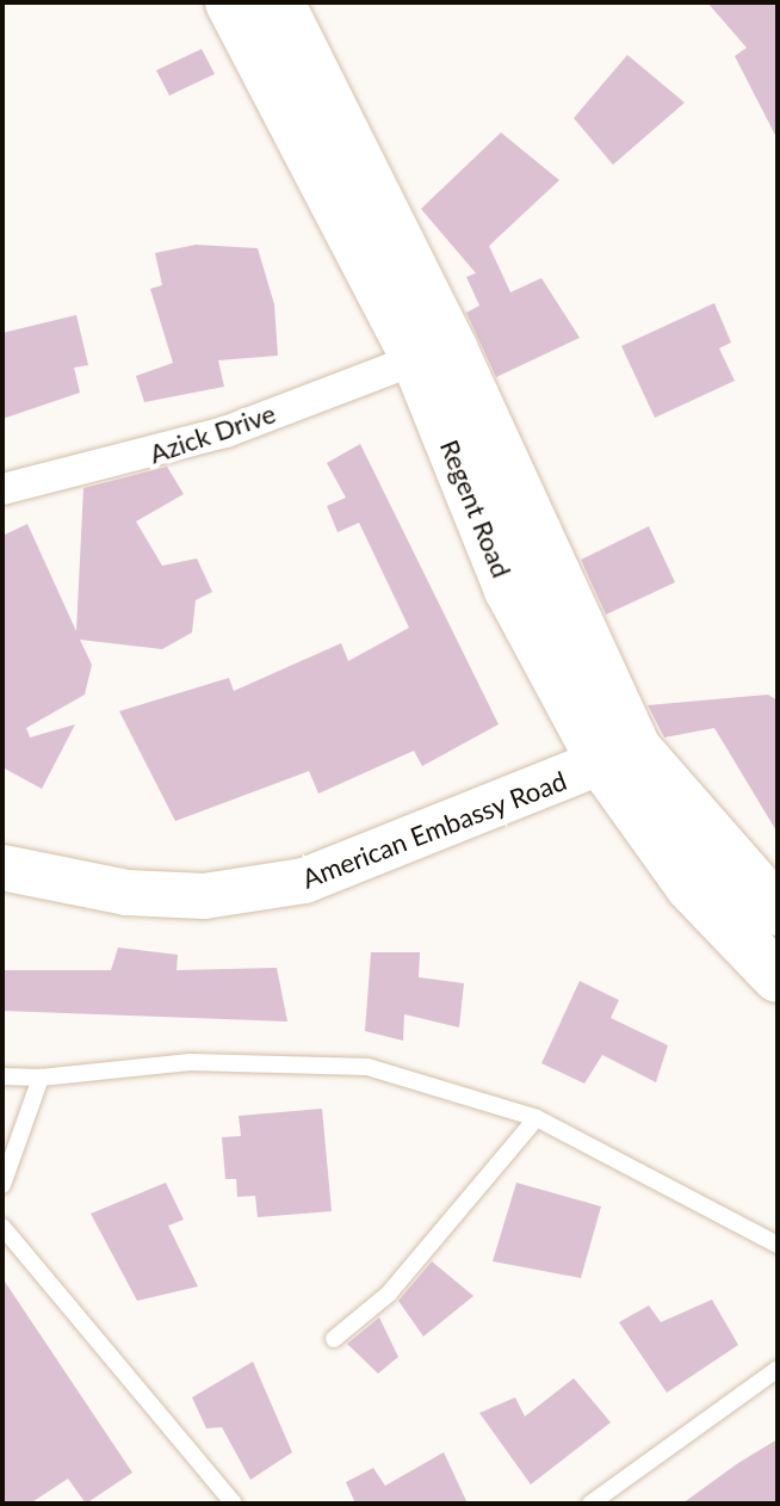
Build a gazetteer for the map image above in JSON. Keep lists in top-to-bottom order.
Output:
{
  "streets": {
    "main road": ["Regent Road"],
    "street": ["Azick Drive", "American Embassy Road"]
  },
  "crossings": [
    ["Azick Drive", "Regent Road"],
    ["Regent Road", "American Embassy Road"]
  ]
}
